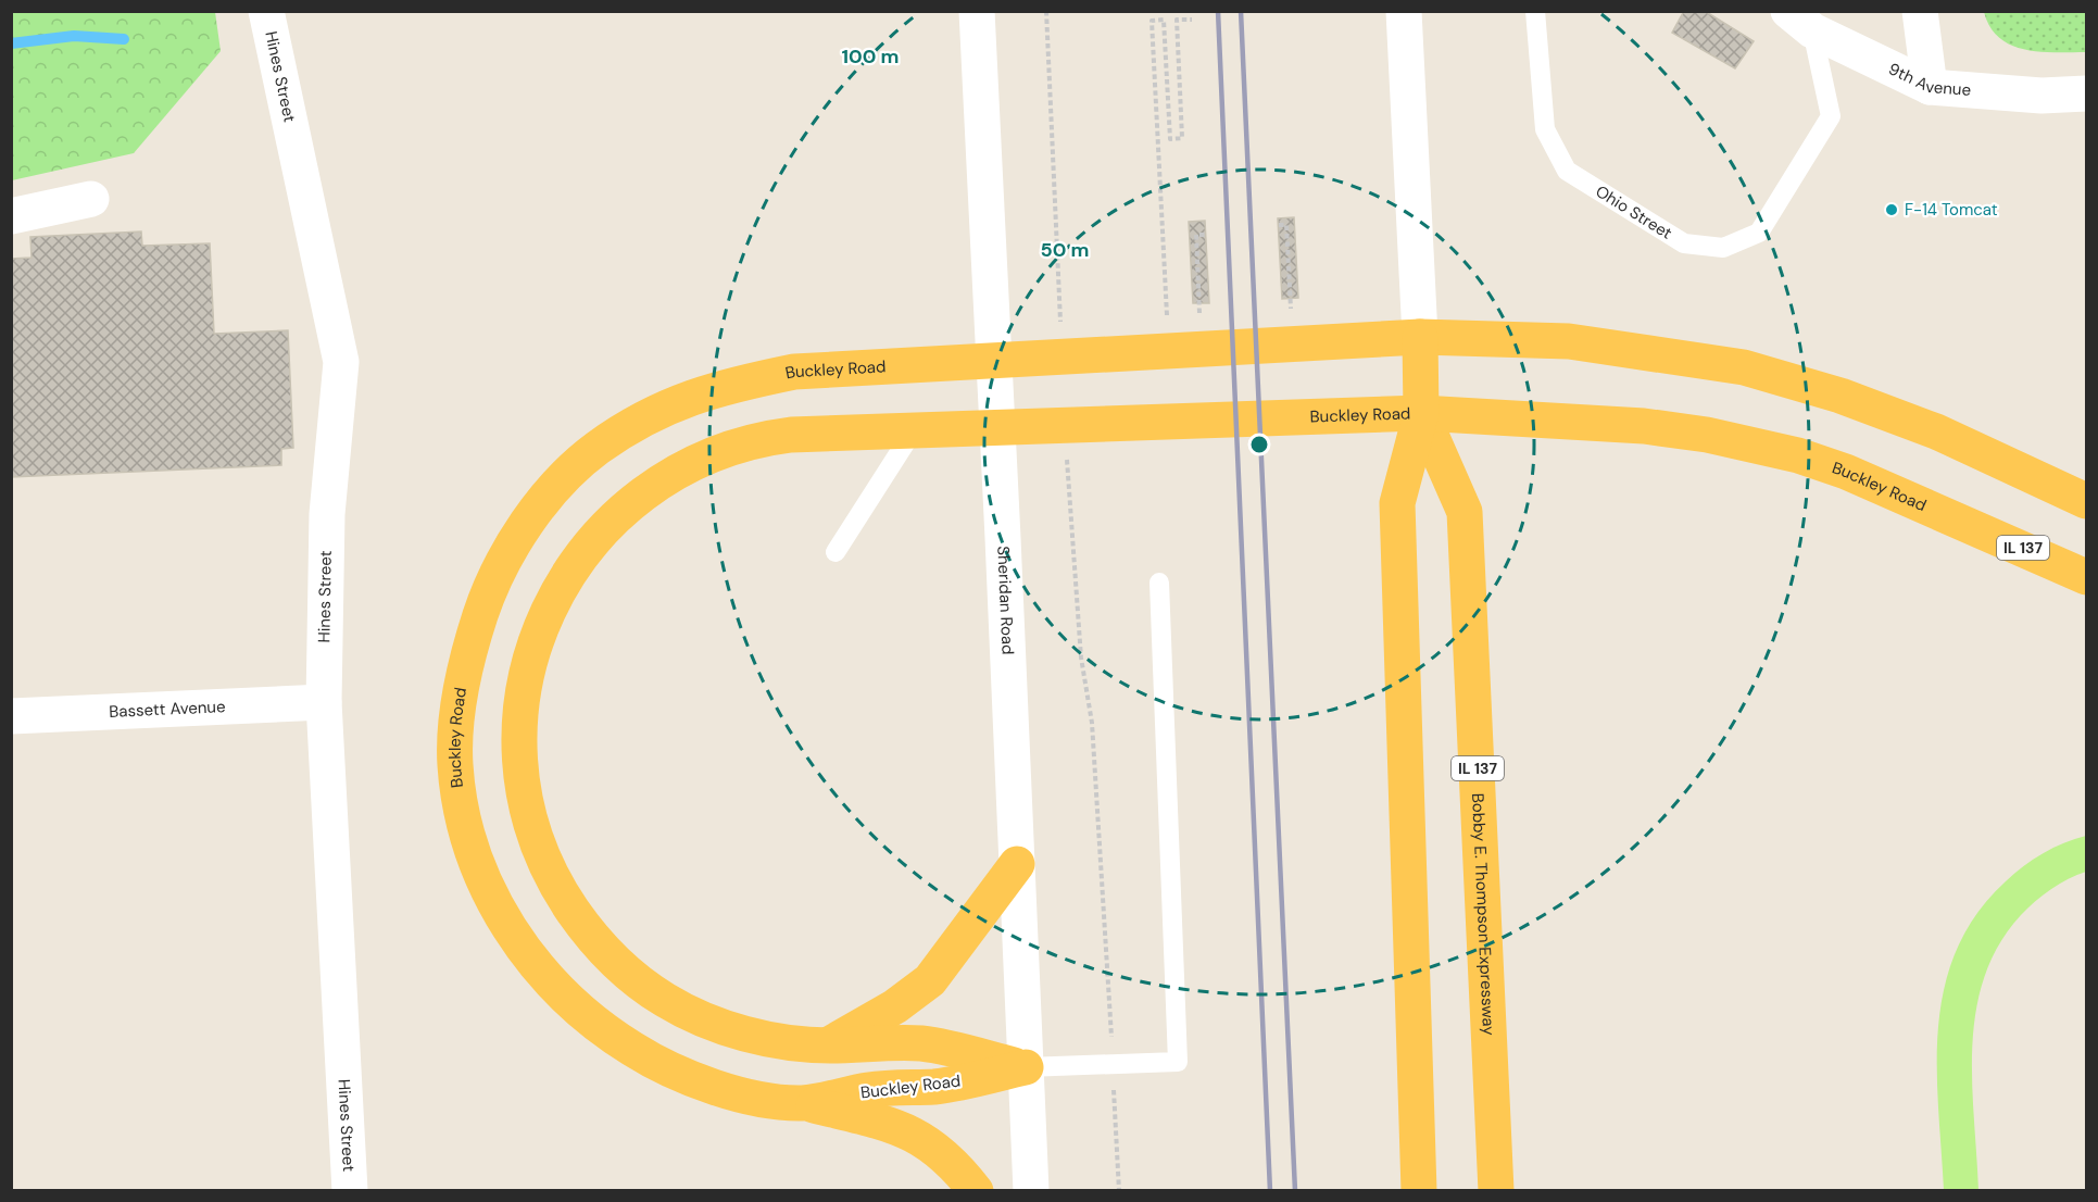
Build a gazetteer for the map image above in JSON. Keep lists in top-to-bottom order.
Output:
{
  "streets": {
    "highway": ["Buckley Road", "IL 137", "Bobby E. Thompson Expressway"],
    "street": [
      "Hines Street",
      "9th Avenue",
      "Sheridan Road",
      "Bassett Avenue"
    ],
    "lane": ["Ohio Street"]
  },
  "crossings": [
    ["Hines Street", "Bassett Avenue"],
    ["9th Avenue", "Ohio Street"],
    ["Buckley Road", "Sheridan Road"],
    ["Buckley Road", "Bobby E. Thompson Expressway"]
  ],
  "places": ["F-14 Tomcat"],
  "rings": ["100 m", "50 m"]
}
